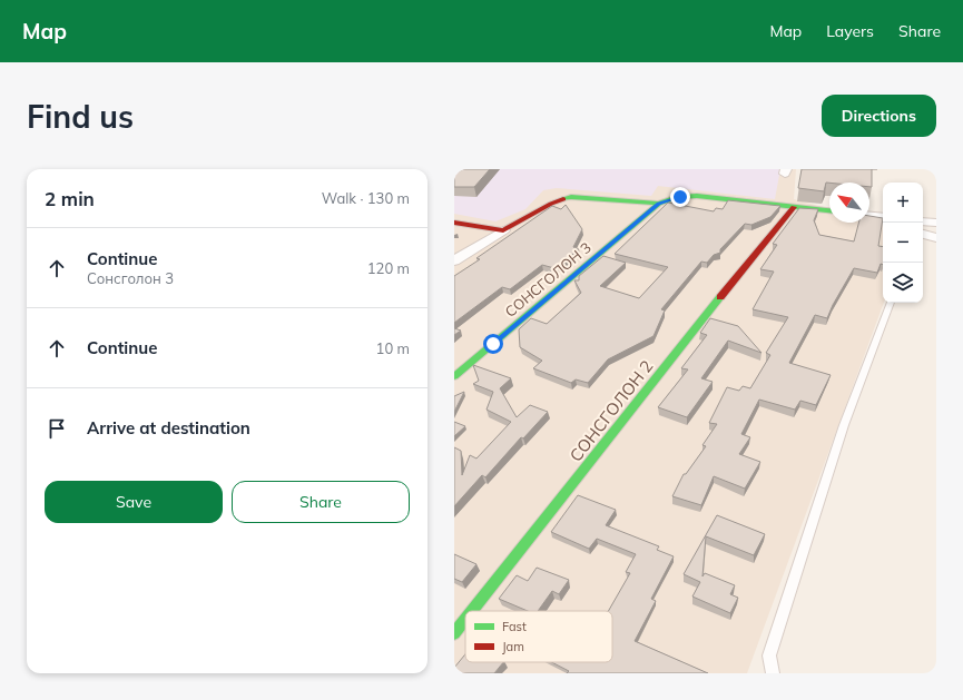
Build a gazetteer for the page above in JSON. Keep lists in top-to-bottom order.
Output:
{
  "streets": {
    "street": ["СОНСГОЛОН 3", "СОНСГОЛОН 2"]
  },
  "legend": ["Fast", "Jam"],
  "north": "top left",
  "page": {
    "header": "Map",
    "nav": ["Map", "Layers", "Share"],
    "buttons": [
      "Directions",
      ["Save", "Share"]
    ],
    "title": "Find us",
    "heading": ["2 min", "Walk · 130 m"],
    "map_buttons": ["+", "−"],
    "list": [
      ["Continue", "Сонсголон 3", "120 m"],
      ["Continue", "10 m"],
      "Arrive at destination"
    ]
  }
}
